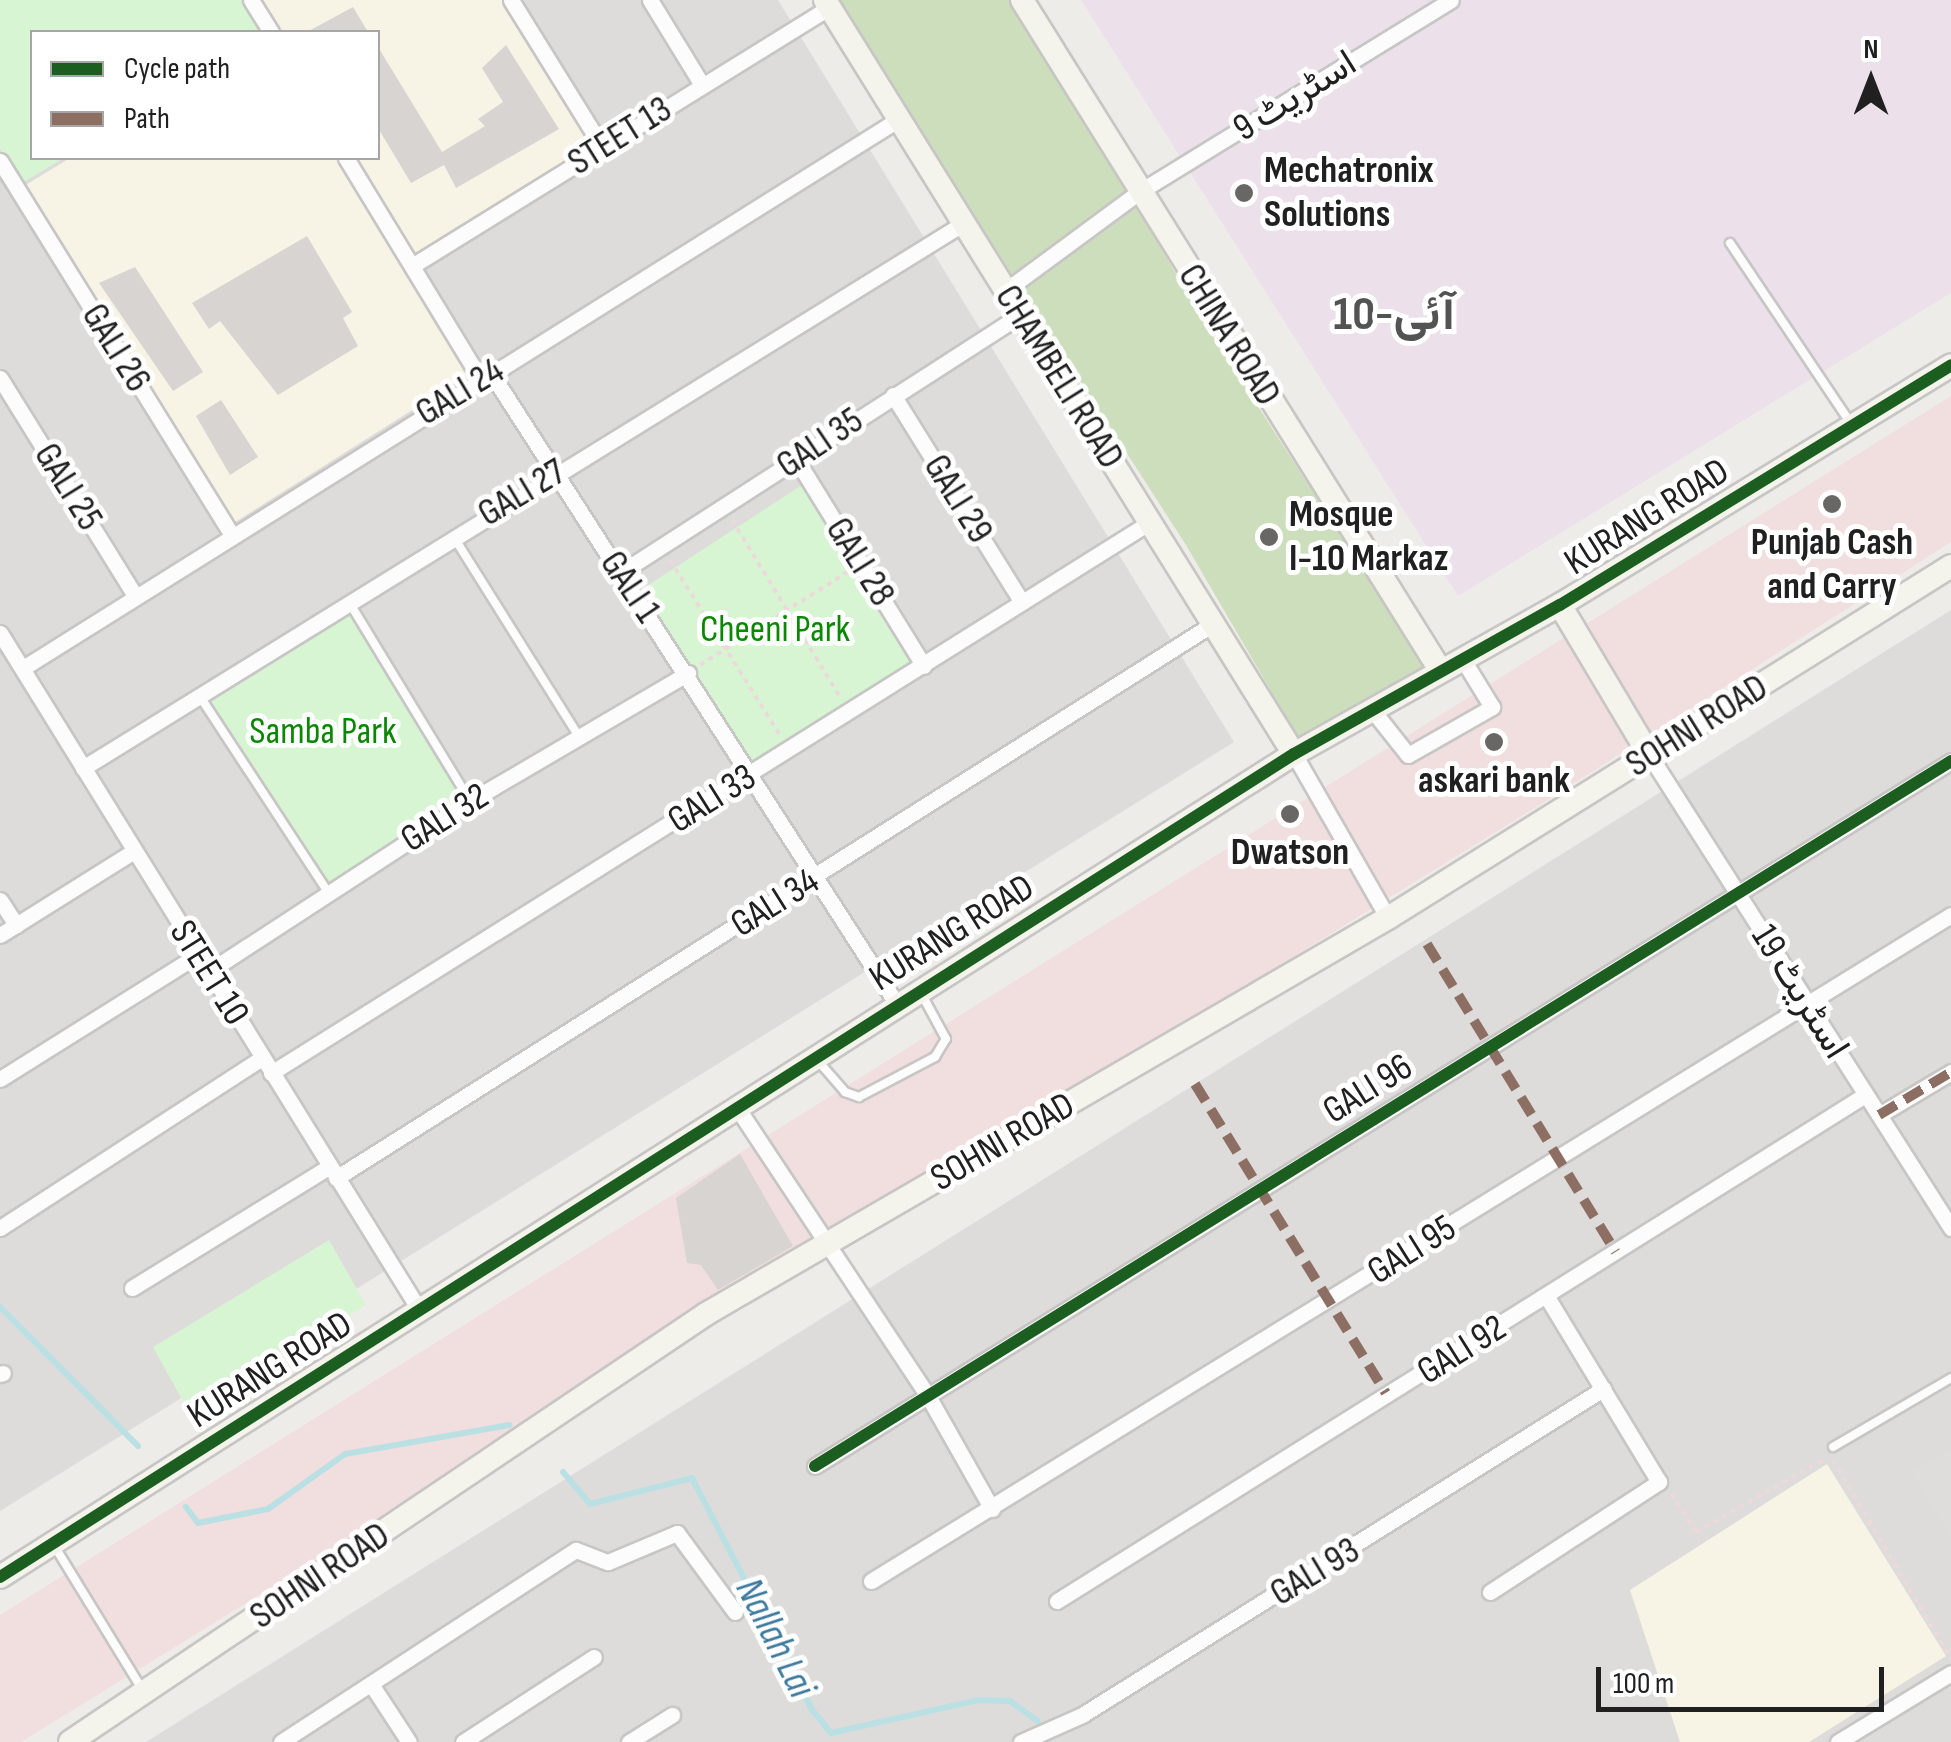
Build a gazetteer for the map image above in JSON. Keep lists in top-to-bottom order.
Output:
{
  "streets": {
    "street": [
      "اسٹریٹ 9",
      "STEET 13",
      "CHINA ROAD",
      "GALI 26",
      "CHAMBELI ROAD",
      "GALI 24",
      "GALI 35",
      "GALI 25",
      "GALI 27",
      "GALI 29",
      "KURANG ROAD",
      "GALI 28",
      "GALI 1",
      "SOHNI ROAD",
      "GALI 33",
      "GALI 32",
      "GALI 34",
      "STEET 10",
      "اسٹریٹ 19",
      "GALI 96",
      "GALI 95",
      "GALI 92",
      "GALI 93"
    ]
  },
  "crossings": [
    ["اسٹریٹ 9", "CHINA ROAD"],
    ["اسٹریٹ 9", "CHAMBELI ROAD"],
    ["STEET 13", "CHAMBELI ROAD"],
    ["STEET 13", "GALI 1"],
    ["CHINA ROAD", "KURANG ROAD"],
    ["GALI 26", "GALI 24"],
    ["CHAMBELI ROAD", "GALI 24"],
    ["CHAMBELI ROAD", "GALI 35"],
    ["CHAMBELI ROAD", "GALI 27"],
    ["CHAMBELI ROAD", "KURANG ROAD"],
    ["CHAMBELI ROAD", "GALI 33"],
    ["CHAMBELI ROAD", "GALI 34"],
    ["GALI 24", "GALI 25"],
    ["GALI 24", "GALI 1"],
    ["GALI 24", "STEET 10"],
    ["GALI 35", "GALI 29"],
    ["GALI 35", "GALI 28"],
    ["GALI 35", "GALI 1"],
    ["GALI 27", "GALI 1"],
    ["GALI 27", "STEET 10"],
    ["GALI 29", "GALI 33"],
    ["KURANG ROAD", "GALI 1"],
    ["KURANG ROAD", "STEET 10"],
    ["GALI 28", "GALI 33"],
    ["GALI 1", "GALI 33"],
    ["GALI 1", "GALI 32"],
    ["GALI 1", "GALI 34"],
    ["SOHNI ROAD", "اسٹریٹ 19"],
    ["GALI 33", "STEET 10"],
    ["GALI 32", "STEET 10"],
    ["GALI 34", "STEET 10"],
    ["اسٹریٹ 19", "GALI 96"],
    ["اسٹریٹ 19", "GALI 95"],
    ["اسٹریٹ 19", "GALI 92"]
  ],
  "districts": ["آئی-10"],
  "water": ["Nallah Lai"],
  "parks": ["Cheeni Park", "Samba Park"],
  "places": [
    "Mechatronix Solutions",
    "Punjab Cash and Carry",
    "Mosque I-10 Markaz",
    "askari bank",
    "Dwatson"
  ],
  "legend": ["Cycle path", "Path"],
  "scale_bar": "100 m",
  "north": "top"
}
